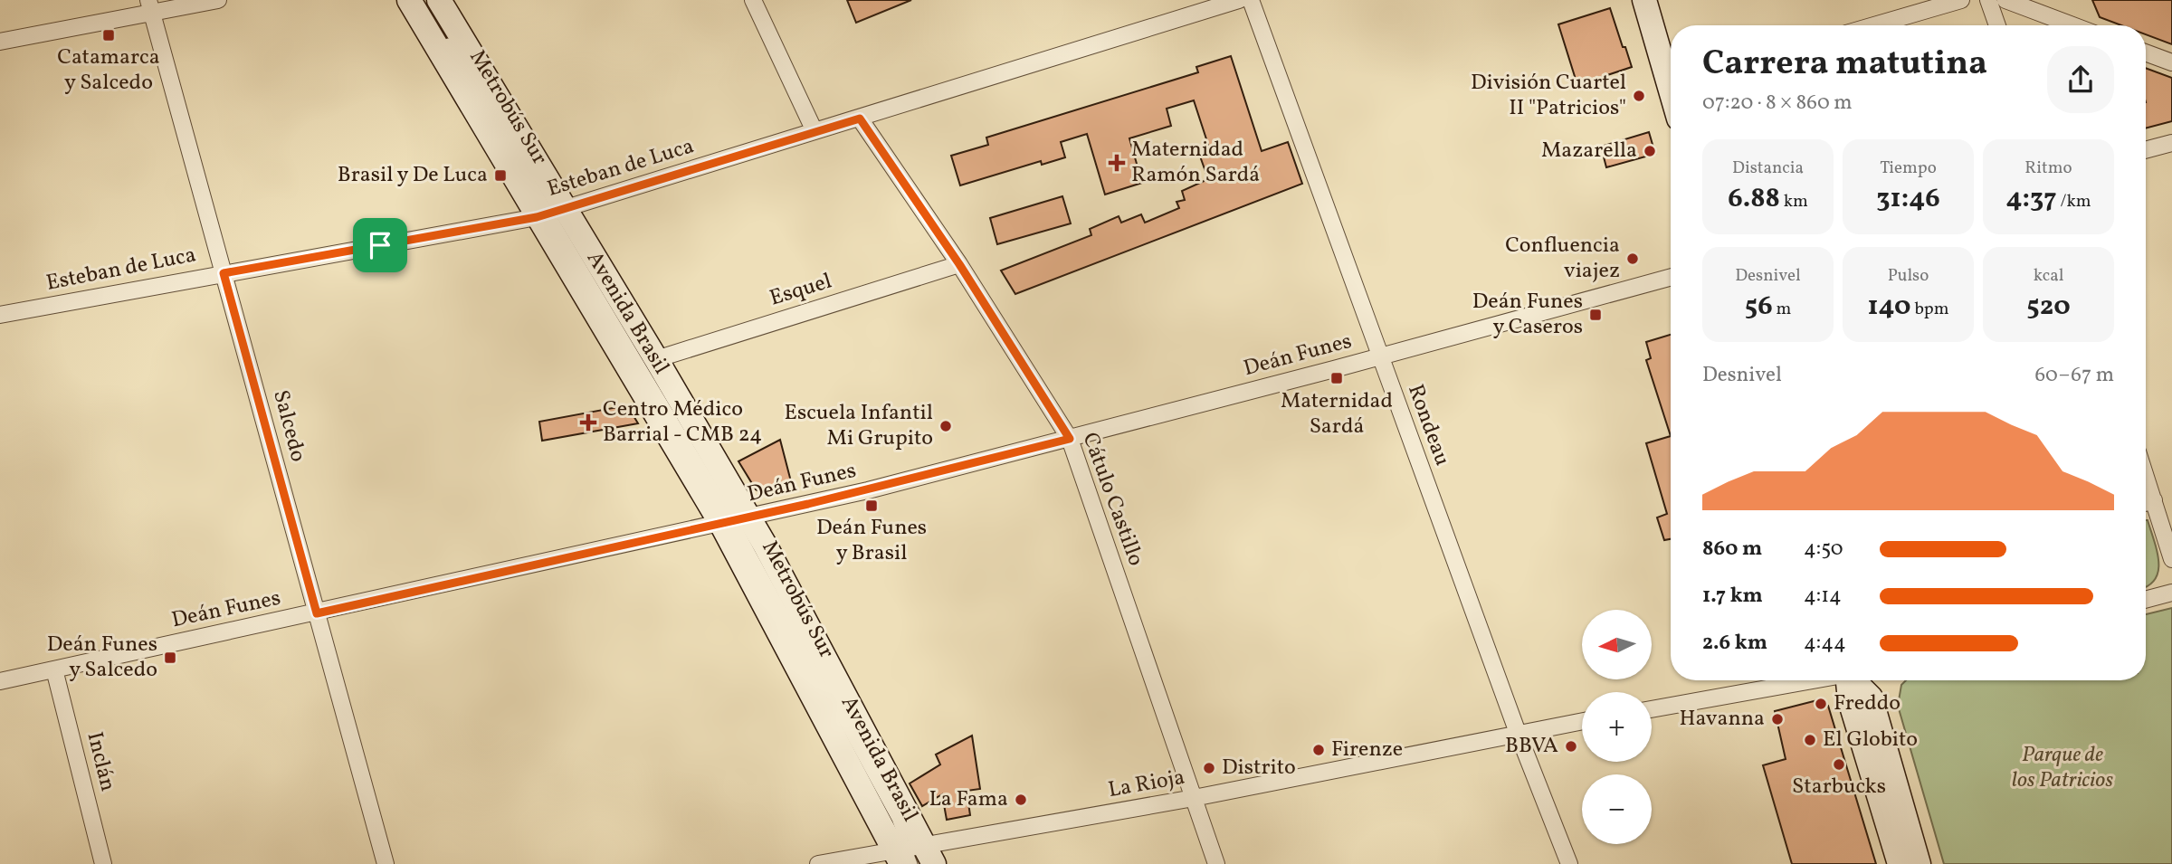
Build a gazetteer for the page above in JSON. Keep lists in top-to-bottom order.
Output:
{
  "streets": {
    "main road": ["Avenida Brasil"],
    "street": [
      "Esteban de Luca",
      "Esquel",
      "Deán Funes",
      "Rondeau",
      "Salcedo",
      "Cátulo Castillo",
      "Inclán",
      "La Rioja"
    ],
    "lane": ["Metrobús Sur"]
  },
  "crossings": [
    ["Metrobús Sur", "Esteban de Luca"],
    ["Metrobús Sur", "Avenida Brasil"],
    ["Esteban de Luca", "Avenida Brasil"],
    ["Esteban de Luca", "Salcedo"],
    ["Esteban de Luca", "Cátulo Castillo"],
    ["Esquel", "Avenida Brasil"],
    ["Esquel", "Cátulo Castillo"],
    ["Avenida Brasil", "Deán Funes"],
    ["Avenida Brasil", "La Rioja"],
    ["Deán Funes", "Rondeau"],
    ["Deán Funes", "Salcedo"],
    ["Deán Funes", "Cátulo Castillo"],
    ["Deán Funes", "Inclán"],
    ["Rondeau", "La Rioja"],
    ["Cátulo Castillo", "La Rioja"]
  ],
  "parks": ["Parque de los Patricios"],
  "places": {
    "transit": [
      "Catamarca y Salcedo",
      "Brasil y De Luca",
      "Deán Funes y Caseros",
      "Maternidad Sardá",
      "Deán Funes y Brasil",
      "Deán Funes y Salcedo"
    ],
    "other": [
      "División Cuartel II \"Patricios\"",
      "Mazarella",
      "Confluencia viajez",
      "Escuela Infantil Mi Grupito",
      "Freddo",
      "Havanna",
      "El Globito",
      "BBVA",
      "Firenze",
      "Starbucks",
      "Distrito",
      "La Fama"
    ],
    "health": ["Maternidad Ramón Sardá", "Centro Médico Barrial - CMB 24"]
  },
  "north": "left",
  "page": {
    "heading": ["Carrera matutina", "07:20 · 8 × 860 m"],
    "stats": [
      ["Distancia", "6.88 km"],
      ["Tiempo", "31:46"],
      ["Ritmo", "4:37 /km"],
      ["Desnivel", "56 m"],
      ["Pulso", "140 bpm"],
      ["kcal", "520"]
    ],
    "chart": ["Desnivel", "60–67 m"],
    "list": [
      {
        "name": "860 m",
        "note": "4:50"
      },
      {
        "name": "1.7 km",
        "note": "4:14"
      },
      {
        "name": "2.6 km",
        "note": "4:44"
      }
    ],
    "map_buttons": ["+", "−"]
  }
}
